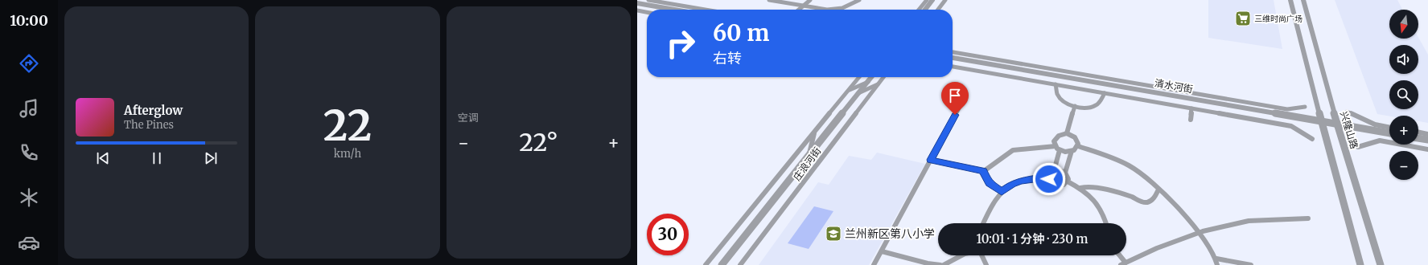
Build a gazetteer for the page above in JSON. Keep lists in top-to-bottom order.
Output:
{
  "streets": {
    "street": ["清水河街", "兴隆山路", "庄浪河街"]
  },
  "crossings": [
    ["清水河街", "兴隆山路"]
  ],
  "places": {
    "supermarket": ["三维时尚广场"],
    "school or university": ["兰州新区第八小学"]
  },
  "north": "bottom",
  "page": {
    "tabs": "10:00",
    "tile": [
      ["22", "km/h"],
      "空调"
    ],
    "map_buttons": ["+", "−"],
    "turn": ["60 m", "右转"],
    "song": ["Afterglow", "The Pines"],
    "heat": ["−", "22°", "+"],
    "limit": "30",
    "trip": "10:01 · 1 分钟 · 230 m"
  }
}
